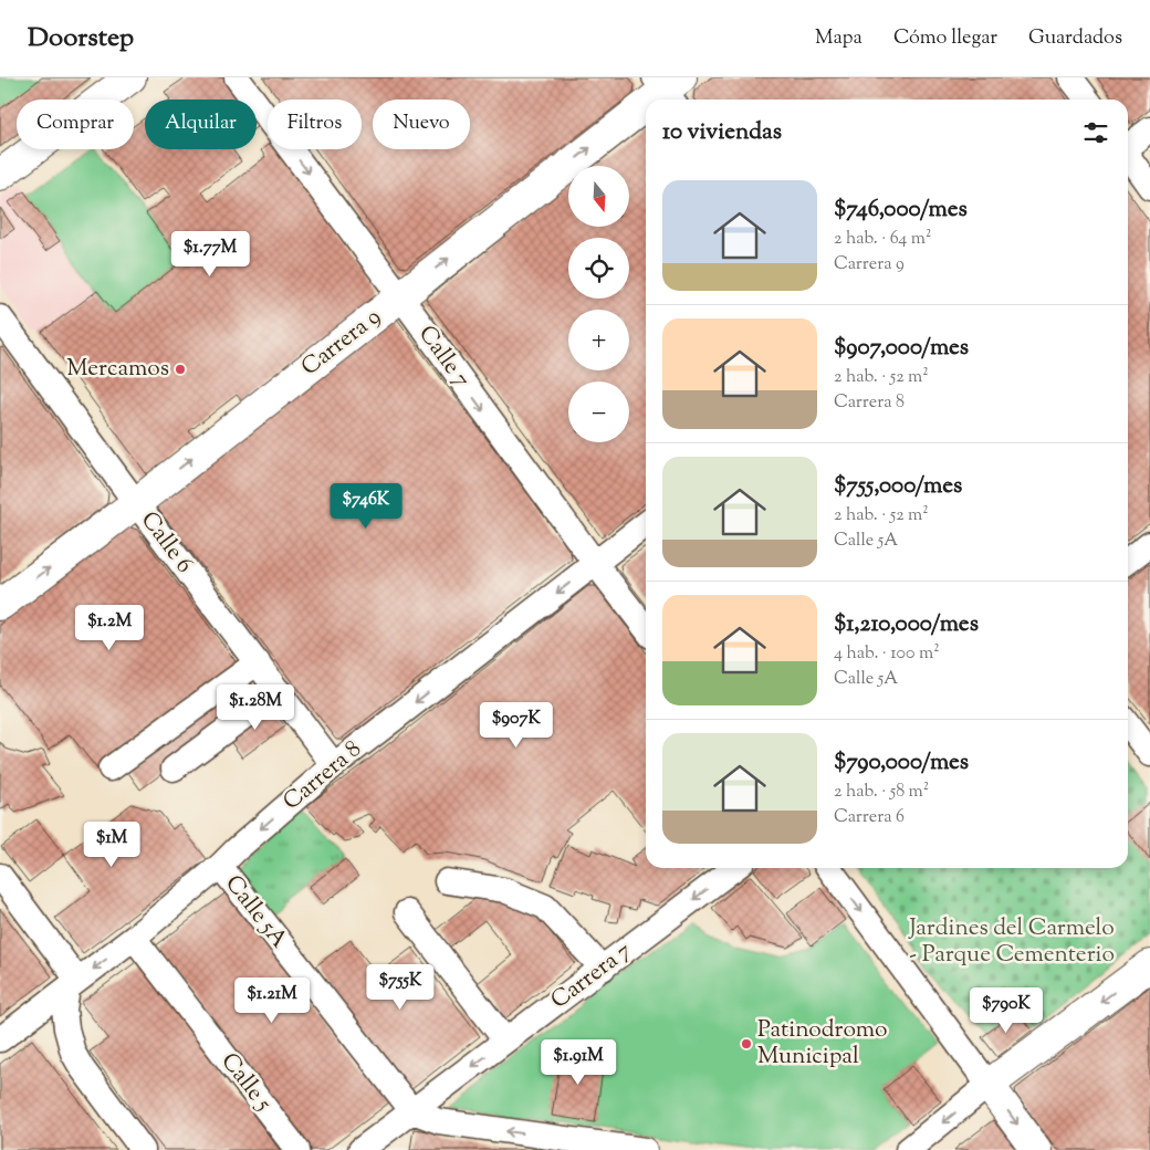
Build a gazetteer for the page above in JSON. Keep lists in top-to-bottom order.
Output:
{
  "streets": {
    "main road": ["Carrera 9"],
    "street": [
      "Calle 7",
      "Calle 6",
      "Carrera 8",
      "Calle 5A",
      "Carrera 7",
      "Calle 5"
    ]
  },
  "crossings": [
    ["Carrera 9", "Calle 7"],
    ["Carrera 9", "Calle 6"],
    ["Calle 7", "Carrera 8"],
    ["Calle 6", "Carrera 8"],
    ["Carrera 8", "Calle 5A"],
    ["Carrera 8", "Calle 5"],
    ["Calle 5A", "Carrera 7"]
  ],
  "one_way": ["Carrera 9", "Calle 7", "Carrera 7"],
  "parks": ["Jardines del Carmelo - Parque Cementerio"],
  "places": ["Mercamos", "Patinodromo Municipal"],
  "north": "bottom",
  "page": {
    "header": "Doorstep",
    "nav": ["Mapa", "Cómo llegar", "Guardados"],
    "chip": [
      "Comprar",
      "Alquilar",
      "Filtros",
      "Nuevo"
    ],
    "heading": "10 viviendas",
    "map_buttons": ["+", "−"],
    "list": [
      {
        "name": "$746,000/mes",
        "note": "2 hab. · 64 m² · Carrera 9"
      },
      {
        "name": "$907,000/mes",
        "note": "2 hab. · 52 m² · Carrera 8"
      },
      {
        "name": "$755,000/mes",
        "note": "2 hab. · 52 m² · Calle 5A"
      },
      {
        "name": "$1,210,000/mes",
        "note": "4 hab. · 100 m² · Calle 5A"
      },
      {
        "name": "$790,000/mes",
        "note": "2 hab. · 58 m² · Carrera 6"
      }
    ],
    "price": [
      "$1.77M",
      "$746K",
      "$1.2M",
      "$1.28M",
      "$907K",
      "$1M",
      "$755K",
      "$1.21M",
      "$790K",
      "$1.91M"
    ]
  }
}
